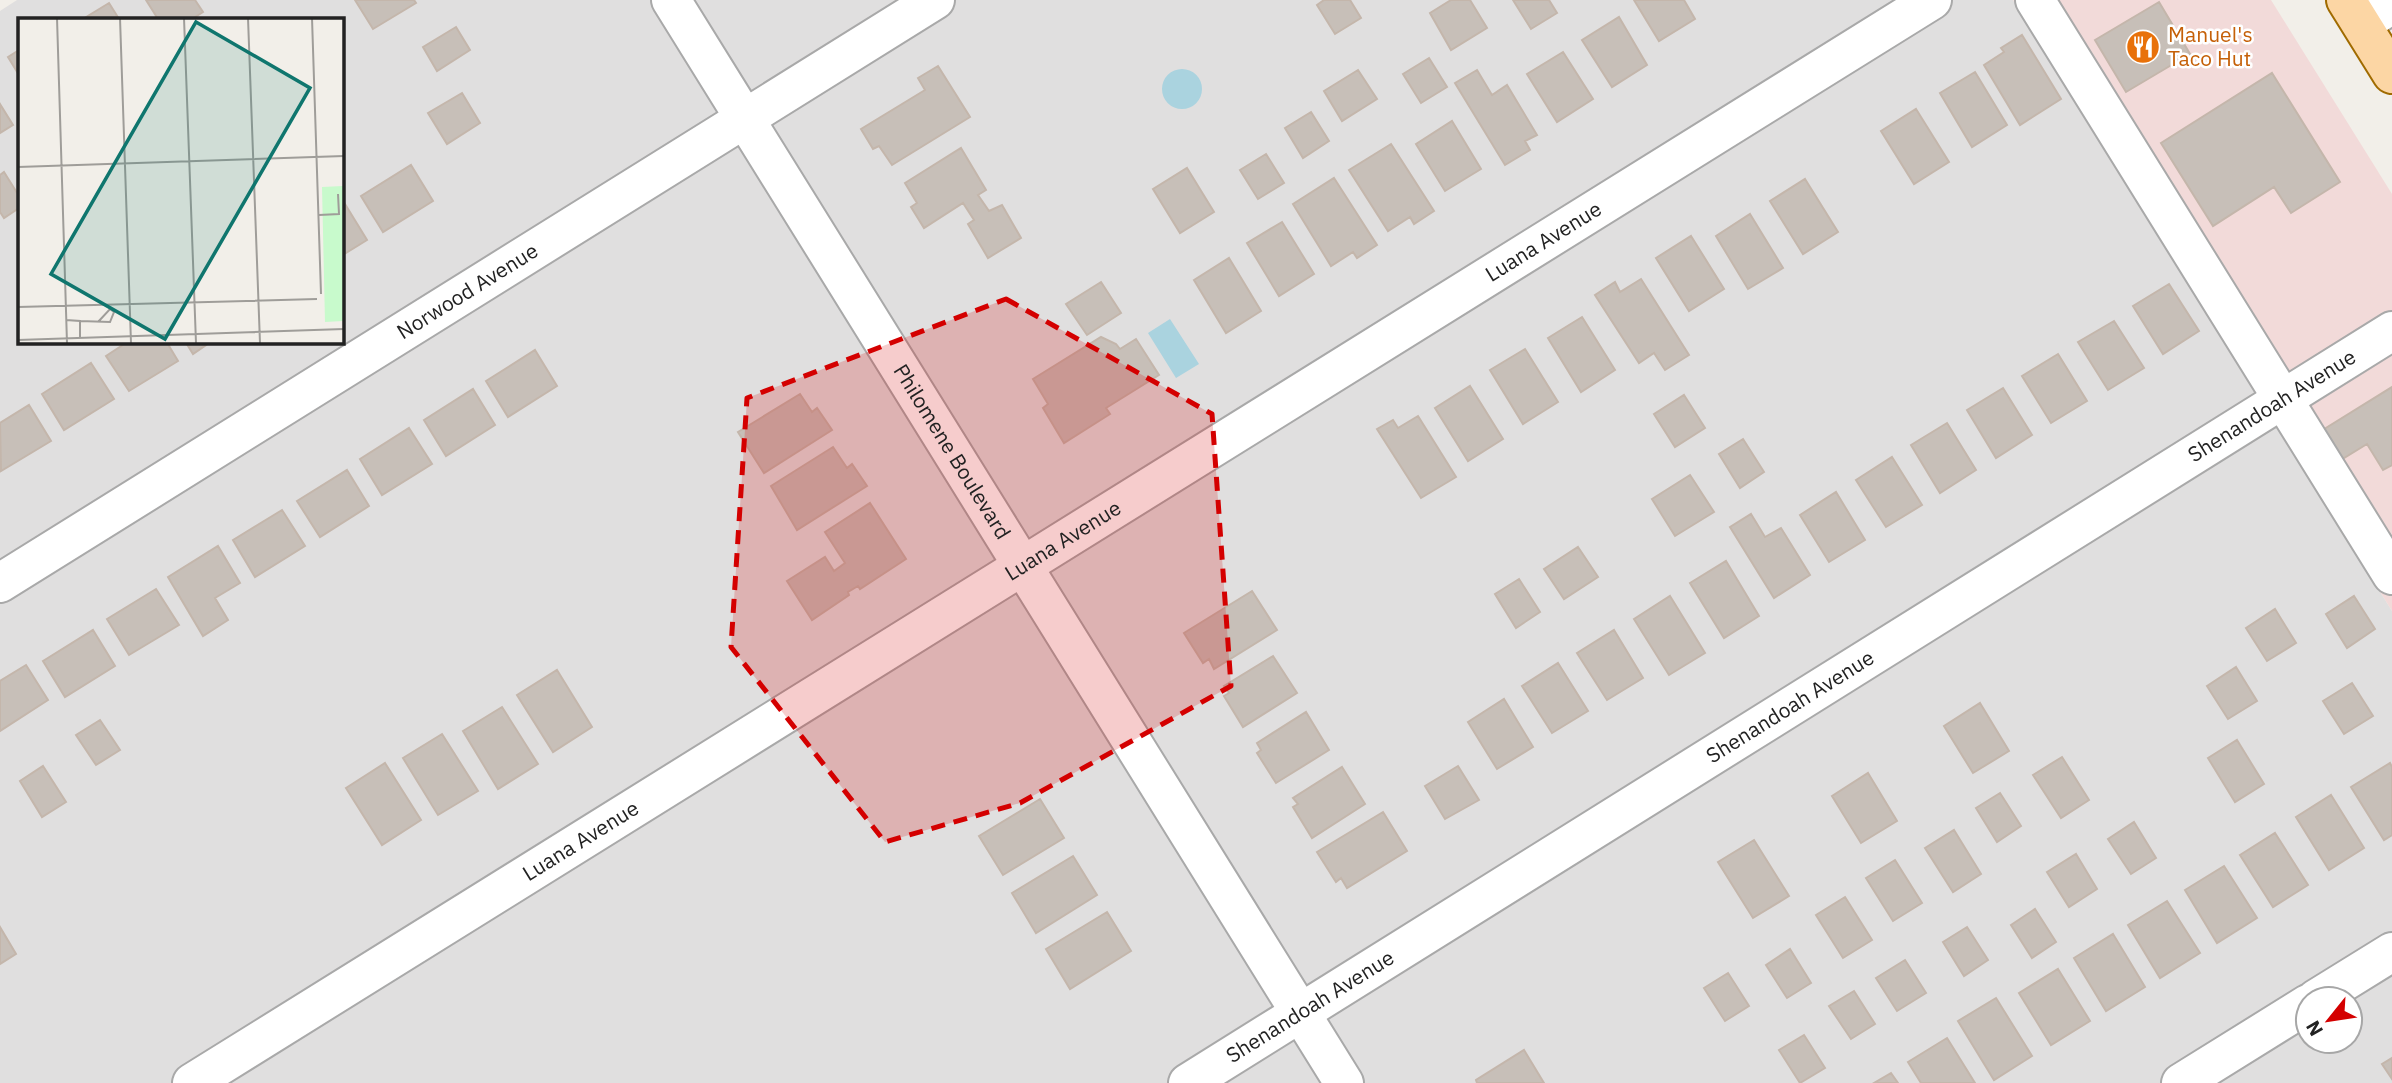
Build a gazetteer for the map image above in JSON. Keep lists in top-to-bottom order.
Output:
{
  "streets": {
    "street": [
      "Luana Avenue",
      "Norwood Avenue",
      "Shenandoah Avenue",
      "Philomene Boulevard"
    ]
  },
  "crossings": [
    ["Luana Avenue", "Philomene Boulevard"],
    ["Norwood Avenue", "Philomene Boulevard"],
    ["Shenandoah Avenue", "Philomene Boulevard"]
  ],
  "places": {
    "restaurant": ["Manuel's Taco Hut"]
  },
  "north": "bottom left"
}
